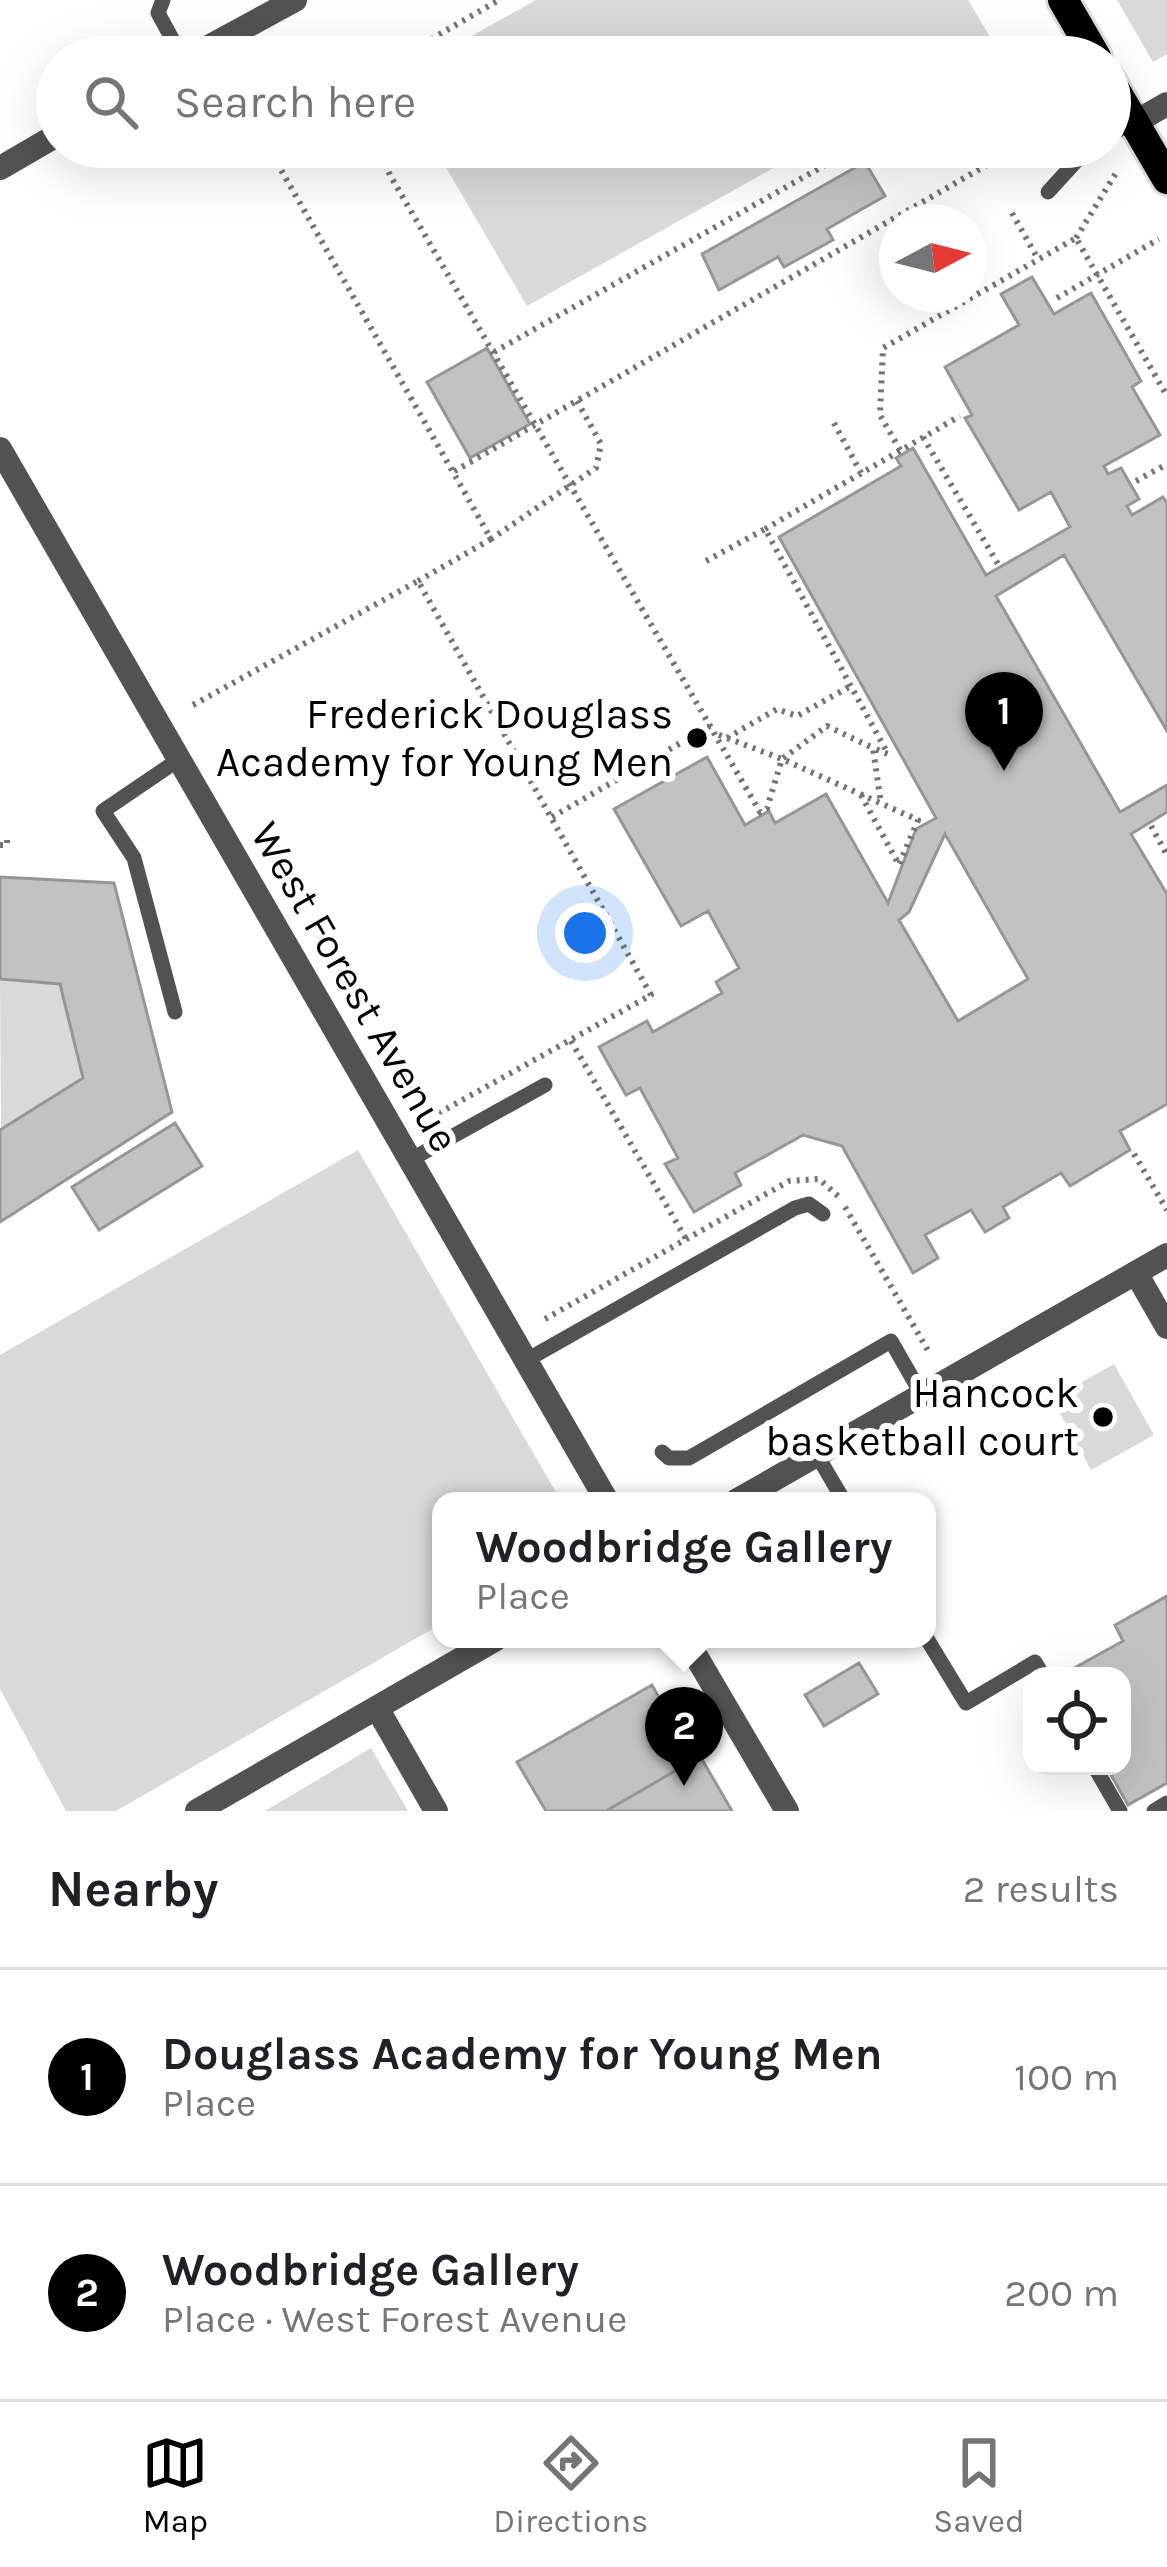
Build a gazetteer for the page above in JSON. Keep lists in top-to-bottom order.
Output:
{
  "streets": {
    "street": ["West Forest Avenue"]
  },
  "places": ["Frederick Douglass Academy for Young Men", "Hancock basketball court"],
  "north": "right",
  "page": {
    "search": "Search here",
    "pins": ["1", "2"],
    "popup": ["Woodbridge Gallery", "Place"],
    "heading": ["Nearby", "2 results"],
    "list": [
      {
        "mark": "1",
        "name": "Douglass Academy for Young Men",
        "note": "Place",
        "value": "100 m"
      },
      {
        "mark": "2",
        "name": "Woodbridge Gallery",
        "note": "Place · West Forest Avenue",
        "value": "200 m"
      }
    ],
    "nav": ["Map", "Directions", "Saved"]
  }
}
